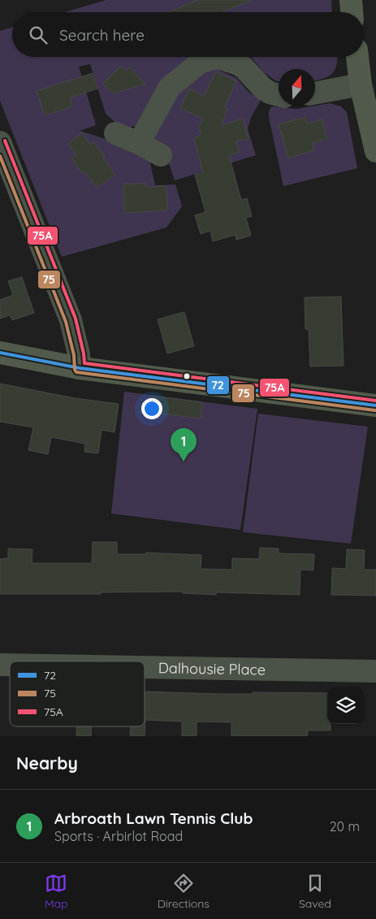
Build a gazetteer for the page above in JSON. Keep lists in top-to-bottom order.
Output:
{
  "streets": {
    "street": ["Dalhousie Place"]
  },
  "lines": ["transit line 75A", "transit line 75", "transit line 72"],
  "legend": ["72", "75", "75A"],
  "north": "top",
  "page": {
    "search": "Search here",
    "pins": "1",
    "heading": "Nearby",
    "list": [
      {
        "mark": "1",
        "name": "Arbroath Lawn Tennis Club",
        "note": "Sports · Arbirlot Road",
        "value": "20 m"
      }
    ],
    "nav": ["Map", "Directions", "Saved"]
  }
}
